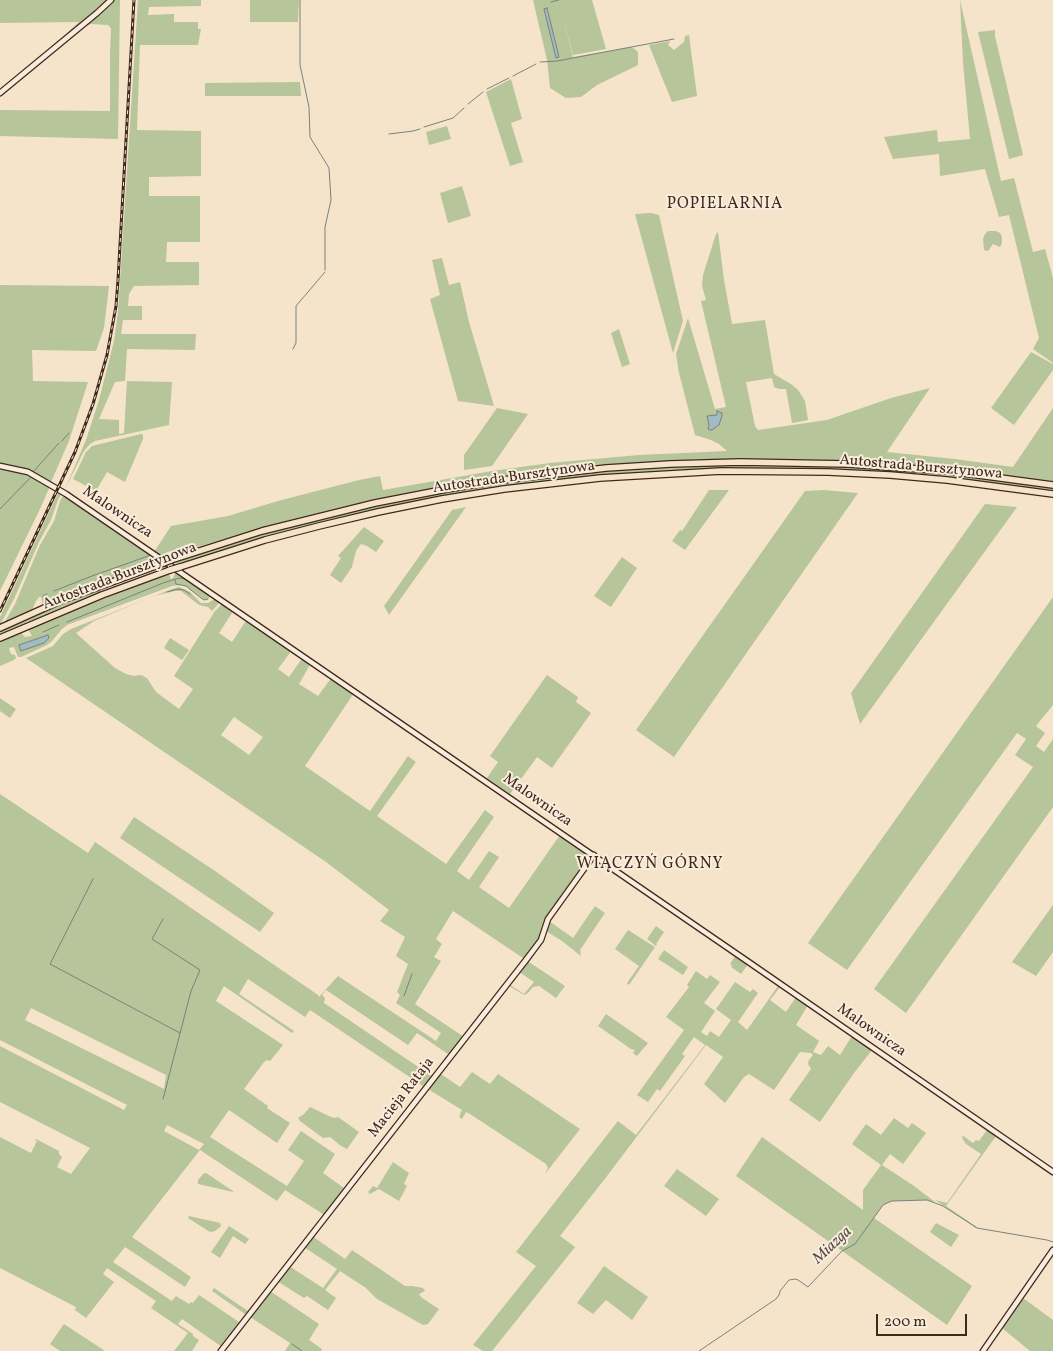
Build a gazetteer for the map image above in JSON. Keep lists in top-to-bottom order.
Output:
{
  "streets": {
    "highway": ["Autostrada Bursztynowa"],
    "street": ["Malownicza", "Macieja Rataja"]
  },
  "crossings": [
    ["Malownicza", "Macieja Rataja"]
  ],
  "districts": ["POPIELARNIA", "WIĄCZYŃ GÓRNY"],
  "water": ["Miazga"],
  "scale_bar": "200 m"
}
